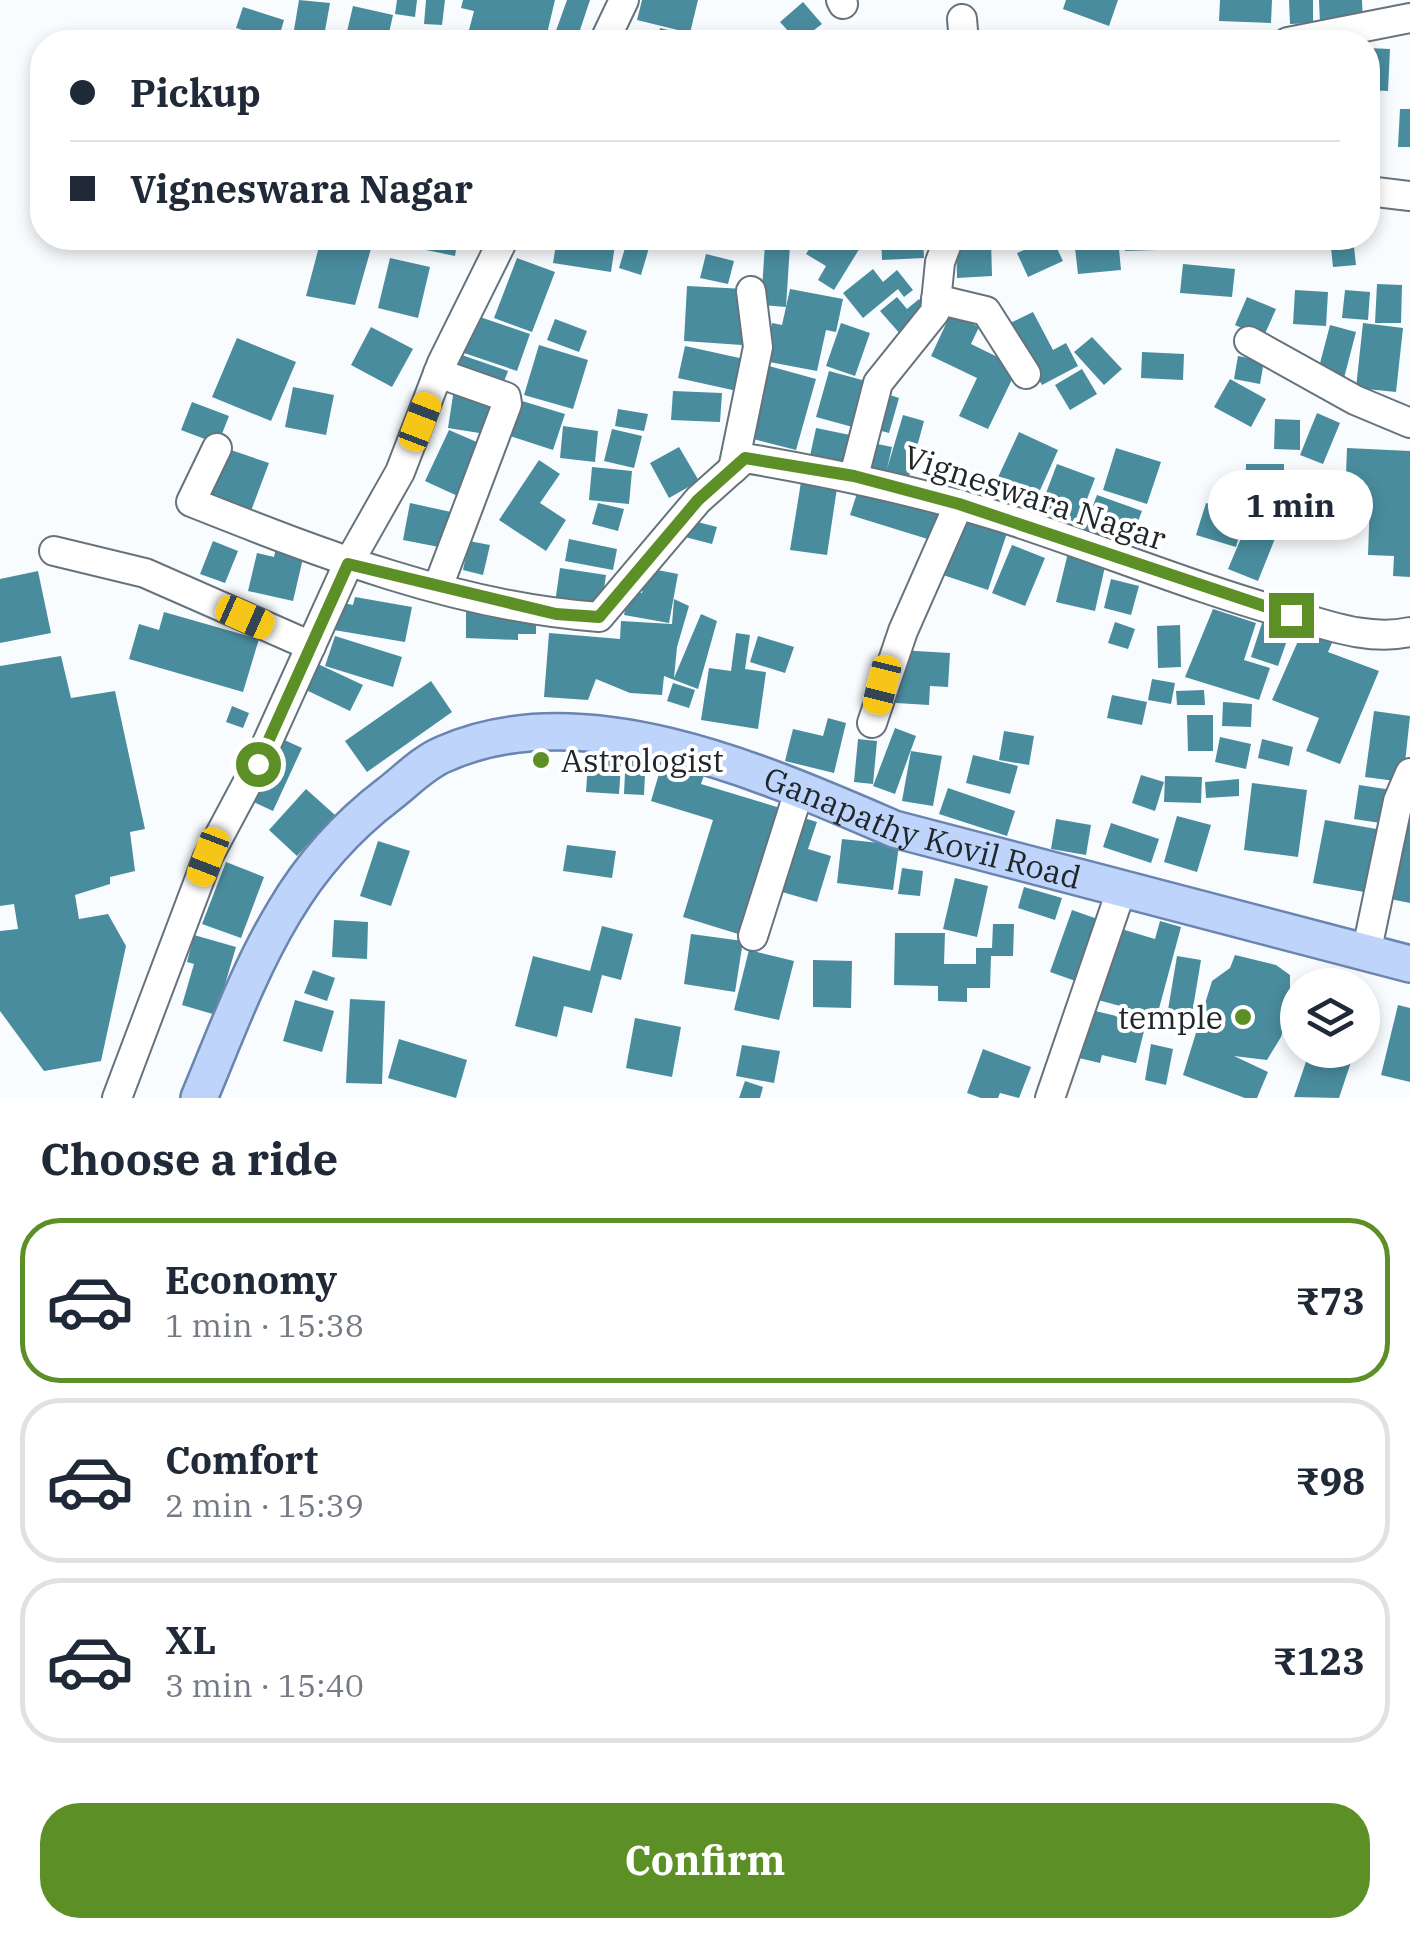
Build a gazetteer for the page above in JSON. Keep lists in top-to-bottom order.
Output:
{
  "streets": {
    "main road": ["Ganapathy Kovil Road"],
    "street": ["Vigneswara Nagar"]
  },
  "places": ["Astrologist", "temple"],
  "page": {
    "banner": ["Pickup", "Vigneswara Nagar"],
    "bubble": "1 min",
    "heading": "Choose a ride",
    "list": [
      {
        "name": "Economy",
        "note": "1 min · 15:38",
        "value": "₹73"
      },
      {
        "name": "Comfort",
        "note": "2 min · 15:39",
        "value": "₹98"
      },
      {
        "name": "XL",
        "note": "3 min · 15:40",
        "value": "₹123"
      }
    ],
    "buttons": "Confirm"
  }
}
